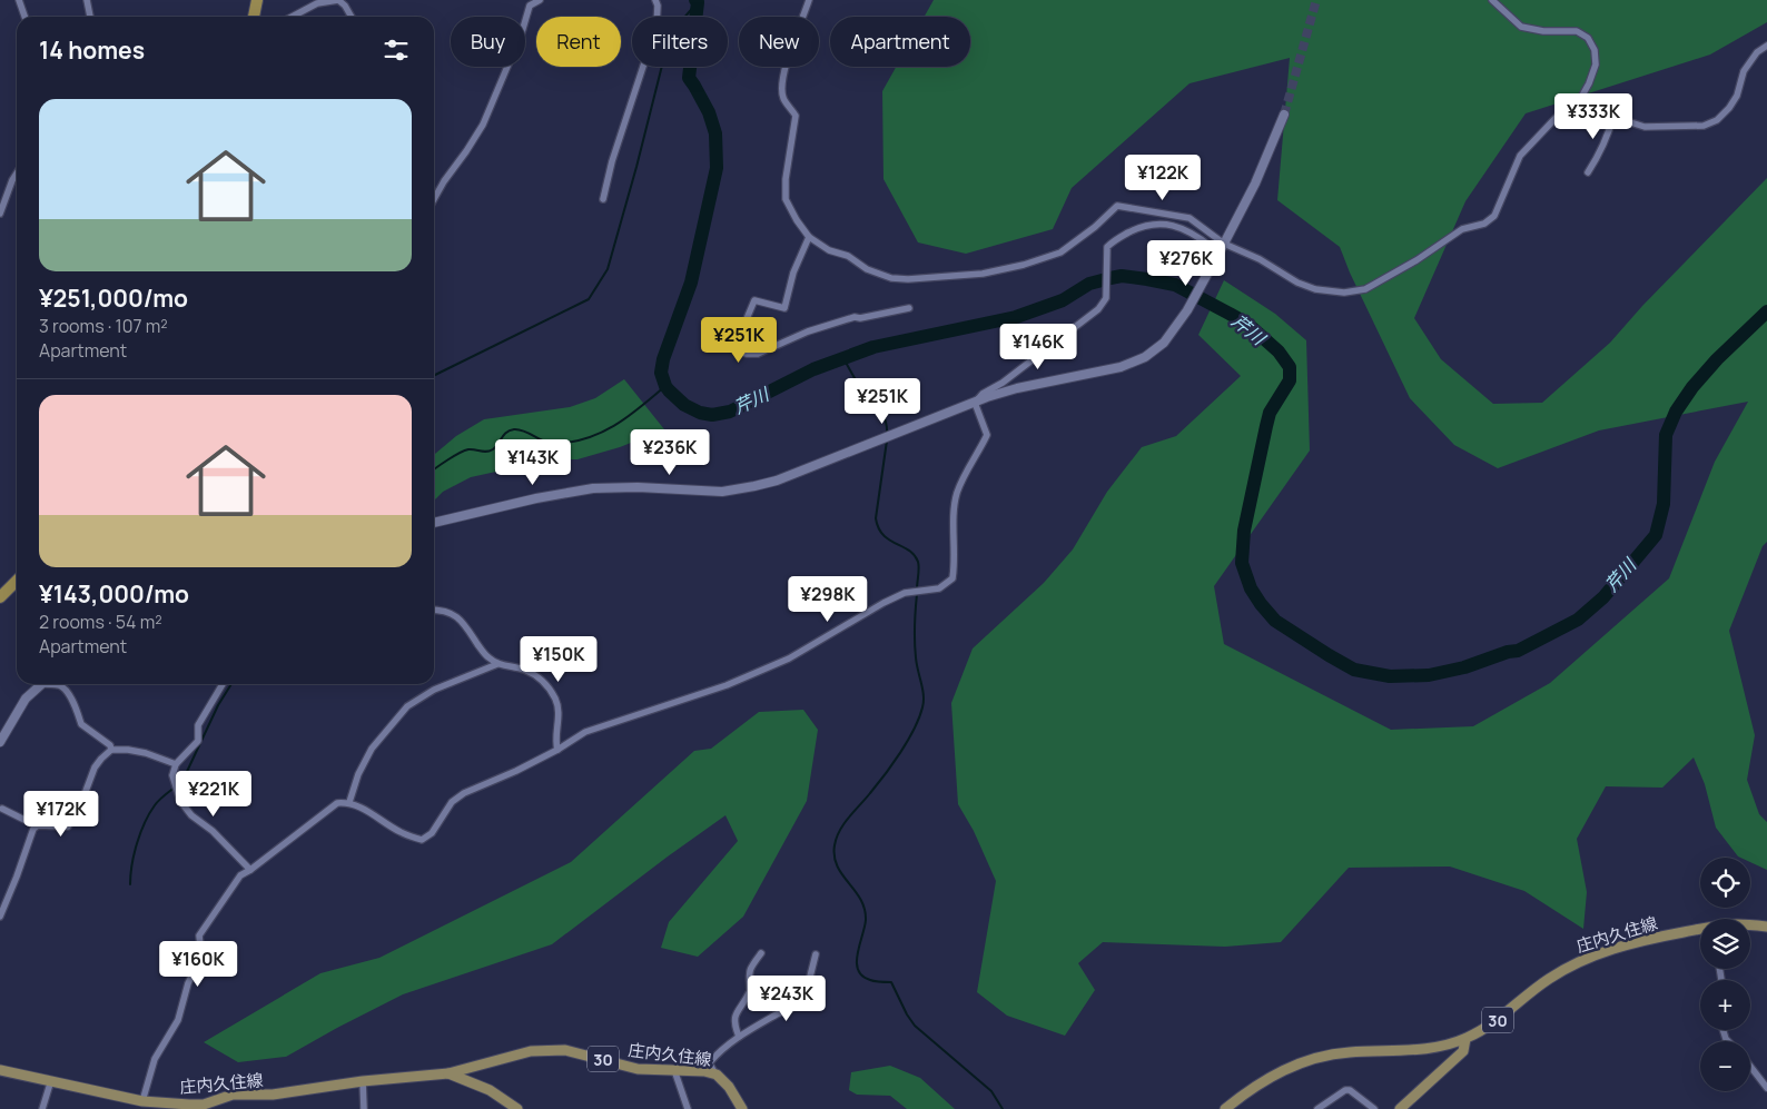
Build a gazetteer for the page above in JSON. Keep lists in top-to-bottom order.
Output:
{
  "streets": {
    "main road": ["庄内久住線", "30"]
  },
  "water": ["芹川"],
  "page": {
    "chip": [
      "Buy",
      "Rent",
      "Filters",
      "New",
      "Apartment"
    ],
    "heading": "14 homes",
    "list": [
      {
        "name": "¥251,000/mo",
        "note": "3 rooms · 107 m² · Apartment"
      },
      {
        "name": "¥143,000/mo",
        "note": "2 rooms · 54 m² · Apartment"
      }
    ],
    "price": [
      "¥333K",
      "¥122K",
      "¥276K",
      "¥251K",
      "¥146K",
      "¥251K",
      "¥236K",
      "¥143K",
      "¥298K",
      "¥150K",
      "¥221K",
      "¥172K",
      "¥160K",
      "¥243K"
    ],
    "map_buttons": ["+", "−"]
  }
}
